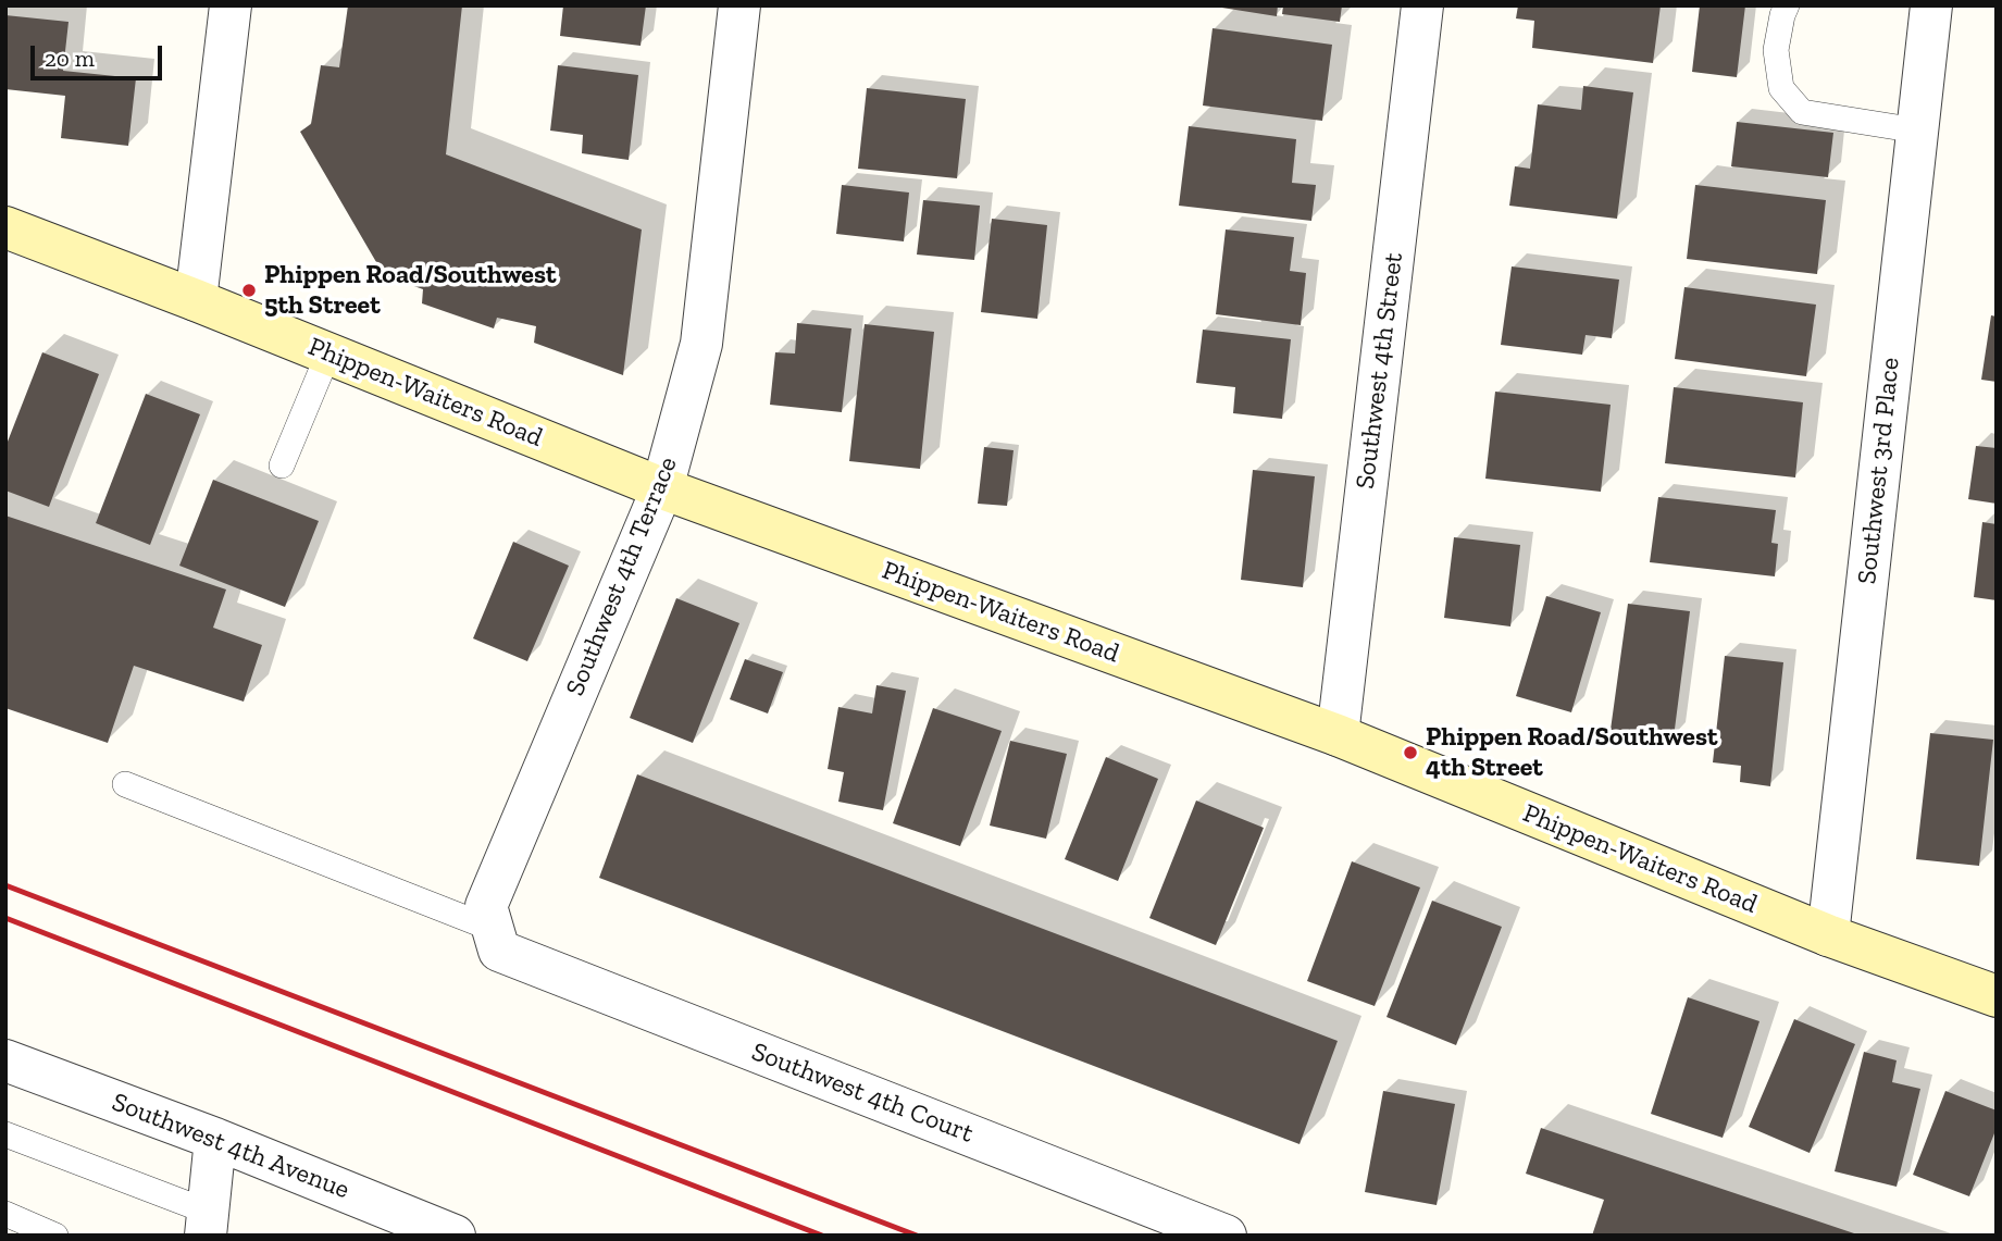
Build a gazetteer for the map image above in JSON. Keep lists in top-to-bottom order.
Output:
{
  "streets": {
    "street": [
      "Southwest 4th Street",
      "Phippen-Waiters Road",
      "Southwest 3rd Place",
      "Southwest 4th Terrace",
      "Southwest 4th Court",
      "Southwest 4th Avenue"
    ]
  },
  "crossings": [
    ["Southwest 4th Street", "Phippen-Waiters Road"],
    ["Phippen-Waiters Road", "Southwest 3rd Place"],
    ["Phippen-Waiters Road", "Southwest 4th Terrace"],
    ["Southwest 4th Terrace", "Southwest 4th Court"]
  ],
  "places": ["Phippen Road/Southwest 5th Street", "Phippen Road/Southwest 4th Street"],
  "scale_bar": "20 m"
}
